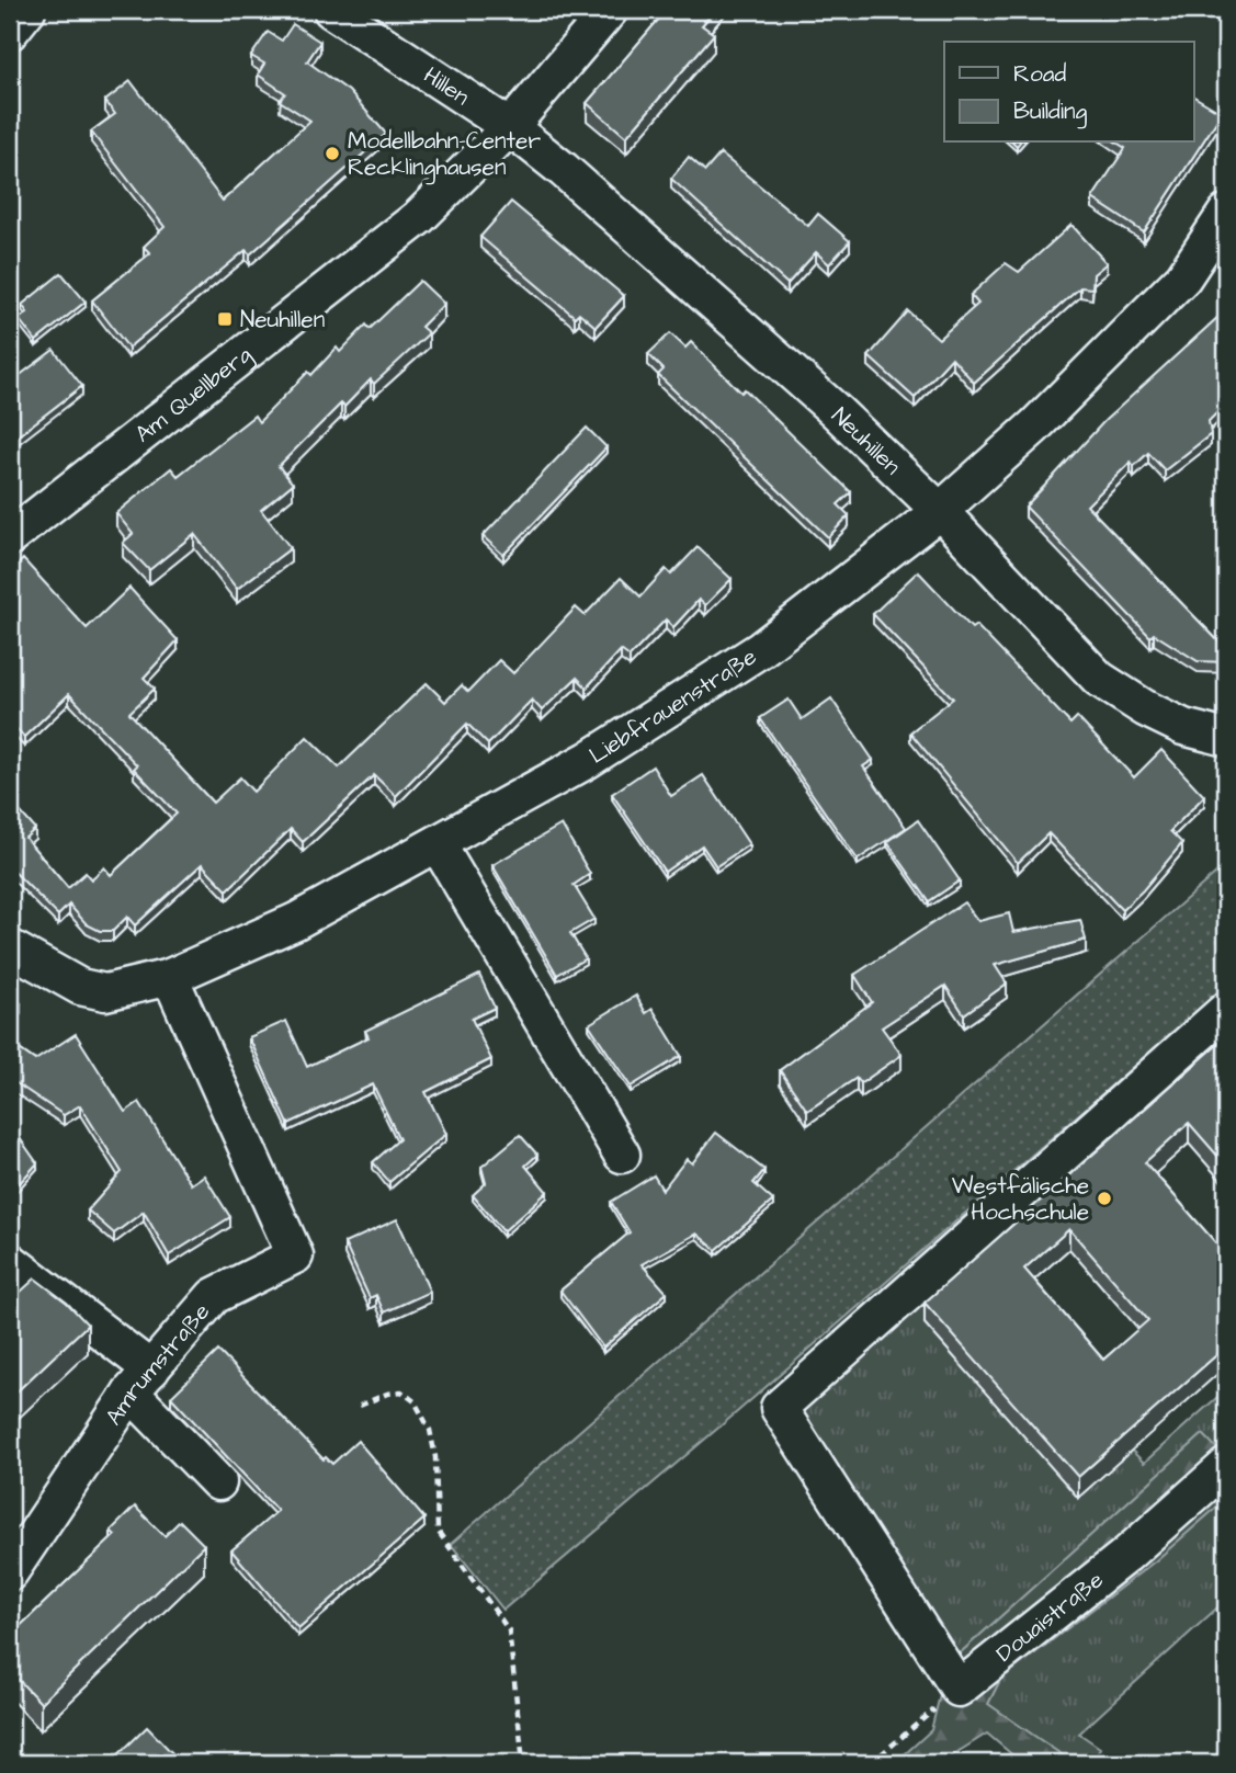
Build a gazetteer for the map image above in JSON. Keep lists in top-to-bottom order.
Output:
{
  "streets": {
    "street": [
      "Hillen",
      "Am Quellberg",
      "Neuhillen",
      "Liebfrauenstraße",
      "Amrumstraße",
      "Douaistraße"
    ]
  },
  "crossings": [
    ["Hillen", "Am Quellberg"],
    ["Hillen", "Neuhillen"],
    ["Am Quellberg", "Neuhillen"],
    ["Neuhillen", "Liebfrauenstraße"],
    ["Liebfrauenstraße", "Amrumstraße"]
  ],
  "places": {
    "other": ["Modellbahn-Center Recklinghausen", "Westfälische Hochschule"],
    "transit": ["Neuhillen"]
  },
  "legend": ["Road", "Building"]
}
